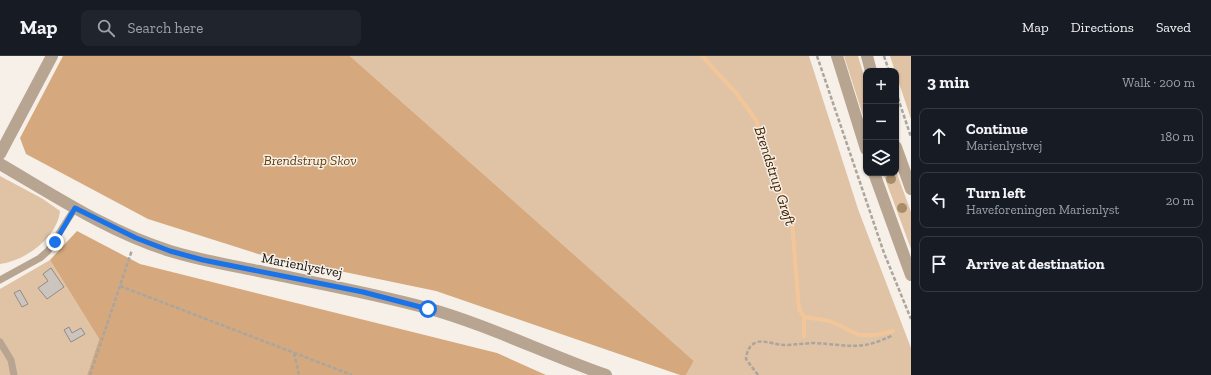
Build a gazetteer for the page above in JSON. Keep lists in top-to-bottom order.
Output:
{
  "streets": {
    "street": ["Marienlystvej"]
  },
  "water": ["Brendstrup Grøft"],
  "parks": ["Brendstrup Skov"],
  "page": {
    "header": "Map",
    "search": "Search here",
    "nav": ["Map", "Directions", "Saved"],
    "heading": ["3 min", "Walk · 200 m"],
    "map_buttons": ["+", "−"],
    "list": [
      ["Continue", "Marienlystvej", "180 m"],
      ["Turn left", "Haveforeningen Marienlyst", "20 m"],
      "Arrive at destination"
    ]
  }
}
